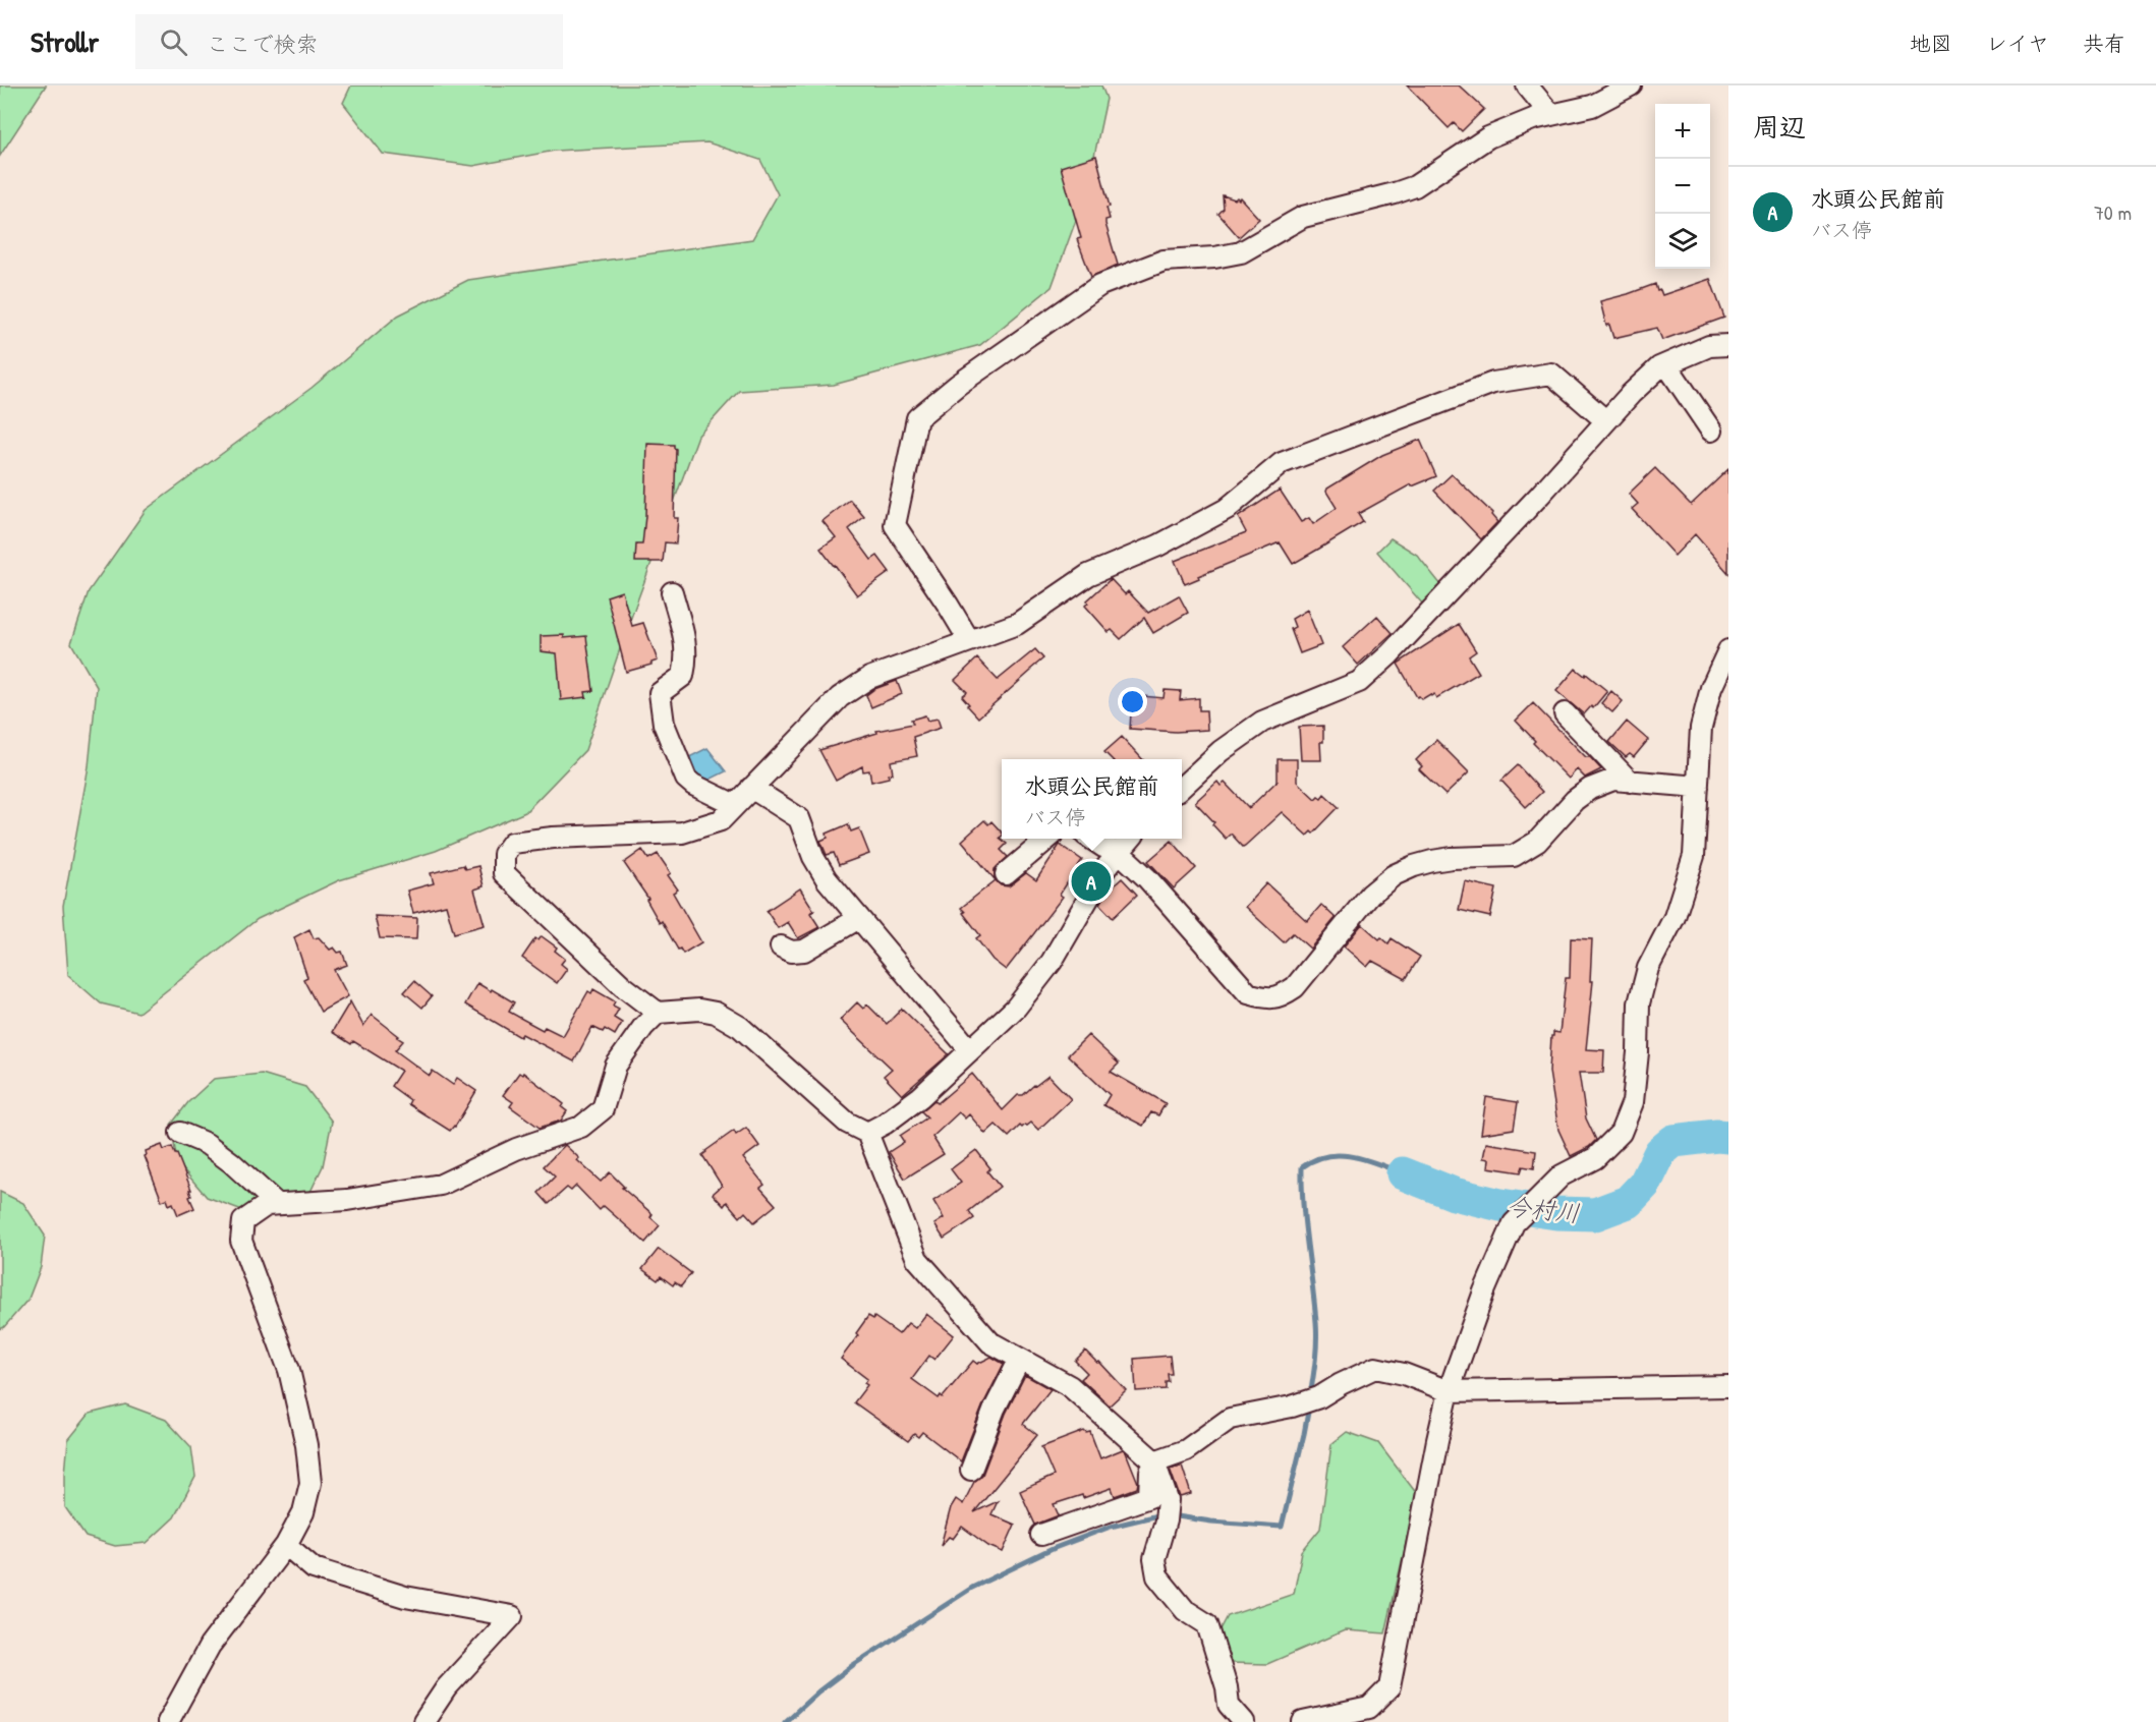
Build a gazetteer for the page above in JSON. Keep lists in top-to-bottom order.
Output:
{
  "water": ["今村川"],
  "page": {
    "header": "Strollr",
    "search": "ここで検索",
    "nav": ["地図", "レイヤ", "共有"],
    "heading": "周辺",
    "map_buttons": ["+", "−"],
    "list": [
      {
        "mark": "A",
        "name": "水頭公民館前",
        "note": "バス停",
        "value": "70 m"
      }
    ],
    "popup": ["水頭公民館前", "バス停"],
    "pins": "A"
  }
}
